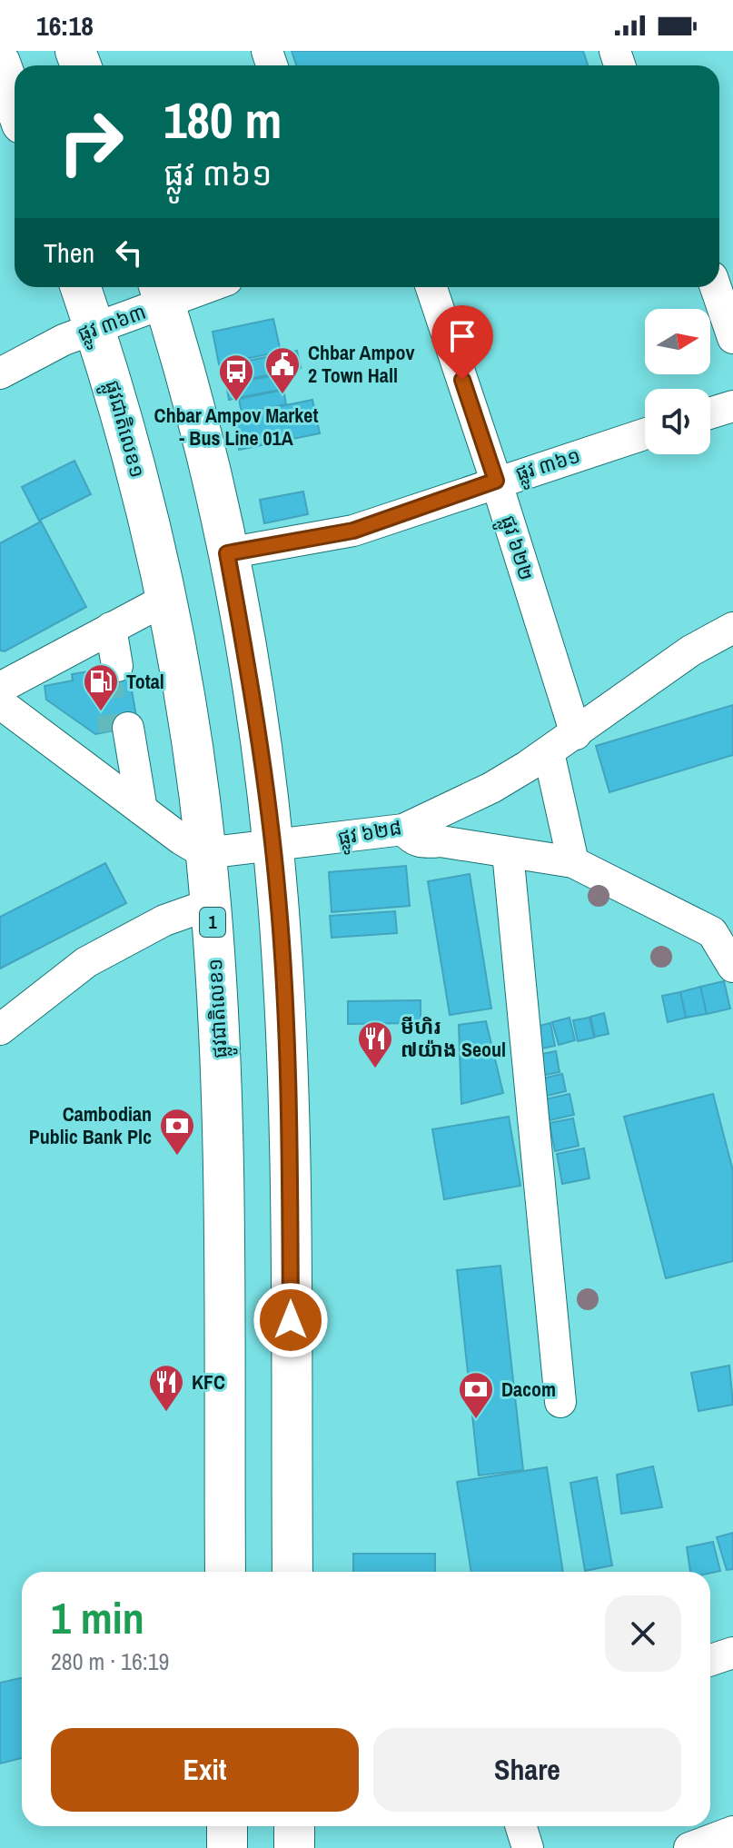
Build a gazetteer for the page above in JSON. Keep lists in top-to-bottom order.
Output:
{
  "streets": {
    "highway": ["ផ្លូវជាតិលេខ១", "1"],
    "street": [
      "ផ្លូវ ៣៦៣",
      "ផ្លូវ ៣៦១",
      "ផ្លូវ ៦២២",
      "ផ្លូវ ៦២៨"
    ]
  },
  "crossings": [
    ["ផ្លូវ ៣៦៣", "ផ្លូវជាតិលេខ១"],
    ["ផ្លូវជាតិលេខ១", "ផ្លូវ ៦២៨"],
    ["ផ្លូវ ៣៦១", "ផ្លូវ ៦២២"],
    ["ផ្លូវ ៦២២", "ផ្លូវ ៦២៨"]
  ],
  "places": {
    "public building": ["Chbar Ampov 2 Town Hall"],
    "bus stop": ["Chbar Ampov Market - Bus Line 01A"],
    "fuel station": ["Total"],
    "restaurant": ["មីហិរ ៧យ៉ាង Seoul", "KFC"],
    "bank": ["Cambodian Public Bank Plc", "Dacom"]
  },
  "north": "right",
  "page": {
    "status": "16:18",
    "turn": ["180 m", "ផ្លូវ ៣៦១"],
    "then": "Then",
    "heading": ["1 min", "280 m · 16:19"],
    "buttons": ["Exit", "Share"]
  }
}
